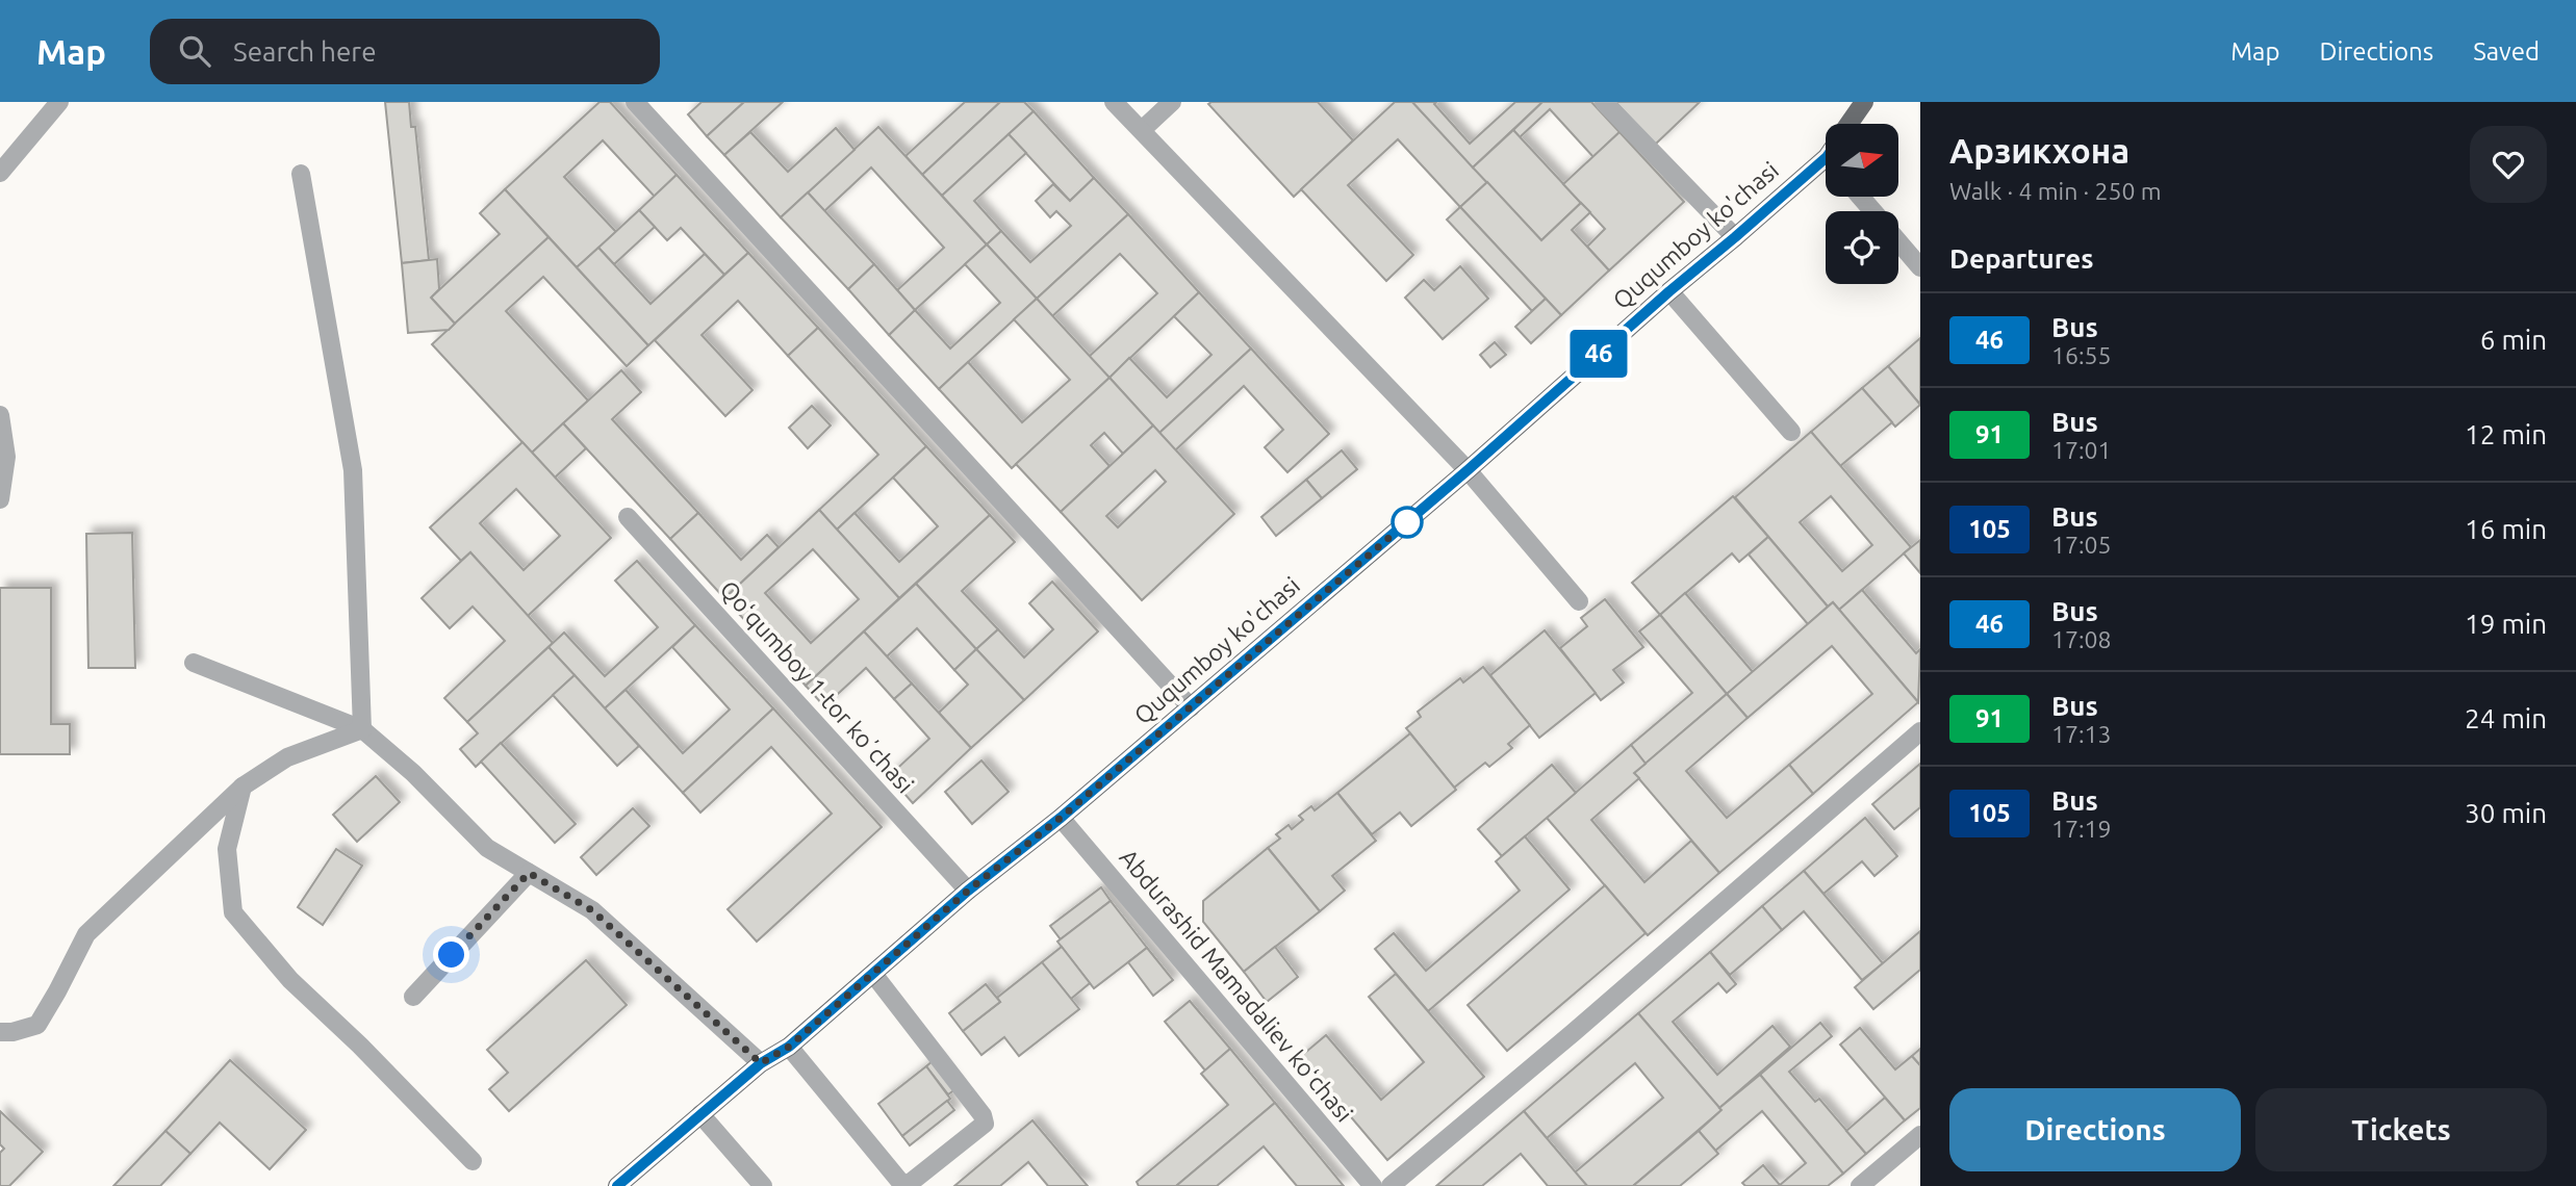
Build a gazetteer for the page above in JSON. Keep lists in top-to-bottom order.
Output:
{
  "streets": {
    "main road": ["Ququmboy ko'chasi"],
    "street": ["Qoʻqumboy 1-tor koʼchasi", "Abdurashid Mamadaliev koʻchasi"]
  },
  "crossings": [
    ["Ququmboy ko'chasi", "Qoʻqumboy 1-tor koʼchasi"],
    ["Ququmboy ko'chasi", "Abdurashid Mamadaliev koʻchasi"]
  ],
  "lines": ["bus line 46"],
  "north": "right",
  "page": {
    "header": "Map",
    "search": "Search here",
    "nav": ["Map", "Directions", "Saved"],
    "on_map": "46",
    "heading": [
      ["Арзикхона", "Walk · 4 min · 250 m"],
      "Departures"
    ],
    "list": [
      {
        "mark": "46",
        "name": "Bus",
        "note": "16:55",
        "value": "6 min"
      },
      {
        "mark": "91",
        "name": "Bus",
        "note": "17:01",
        "value": "12 min"
      },
      {
        "mark": "105",
        "name": "Bus",
        "note": "17:05",
        "value": "16 min"
      },
      {
        "mark": "46",
        "name": "Bus",
        "note": "17:08",
        "value": "19 min"
      },
      {
        "mark": "91",
        "name": "Bus",
        "note": "17:13",
        "value": "24 min"
      },
      {
        "mark": "105",
        "name": "Bus",
        "note": "17:19",
        "value": "30 min"
      }
    ],
    "buttons": ["Directions", "Tickets"]
  }
}
